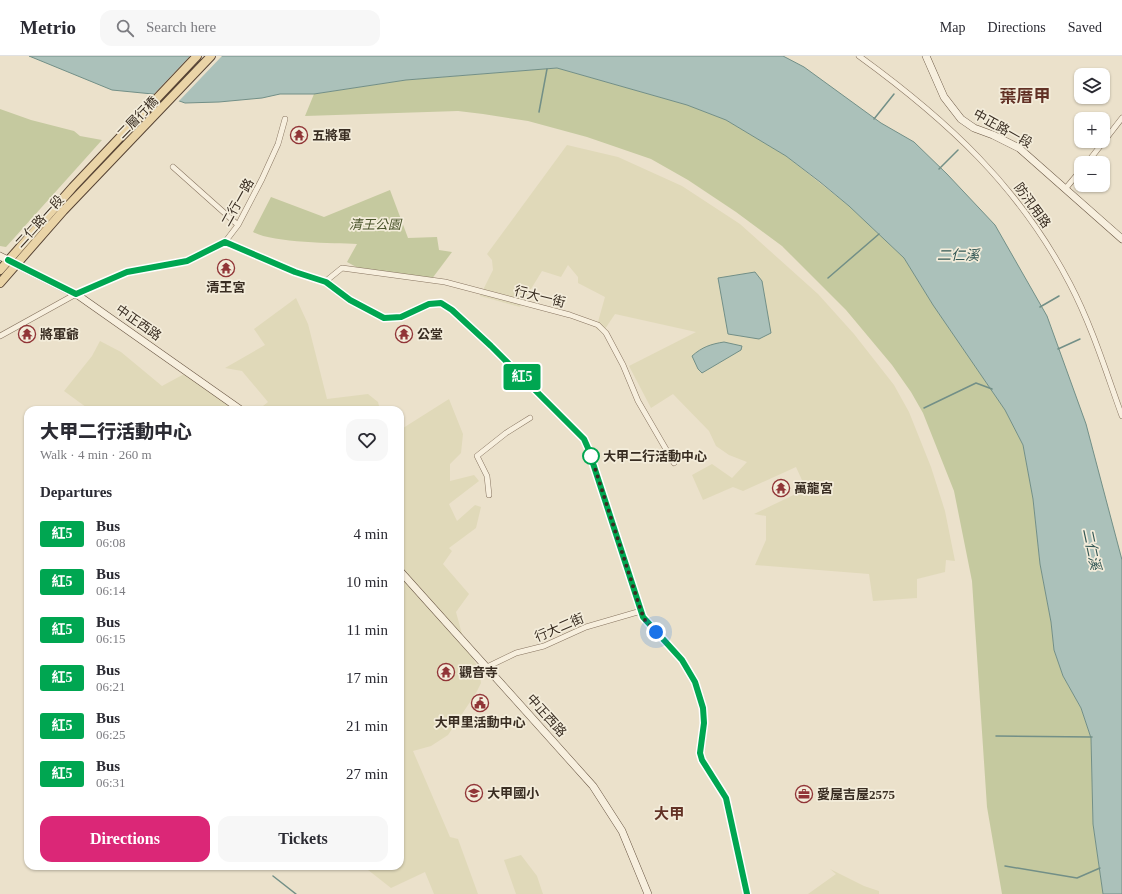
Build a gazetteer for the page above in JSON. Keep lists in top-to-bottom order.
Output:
{
  "streets": {
    "main road": ["二層行橋", "二仁路一段"],
    "street": [
      "中正路一段",
      "二行一路",
      "防汛用路",
      "行大一街",
      "中正西路",
      "行大二街"
    ]
  },
  "crossings": [
    ["二層行橋", "二仁路一段"],
    ["二行一路", "中正西路"],
    ["二仁路一段", "中正西路"],
    ["中正西路", "行大二街"]
  ],
  "districts": ["葉厝甲", "大甲"],
  "water": ["二仁溪"],
  "parks": ["清王公園"],
  "places": {
    "temple": [
      "五將軍",
      "清王宮",
      "將軍爺",
      "公堂",
      "萬龍宮",
      "觀音寺"
    ],
    "other": ["大甲二行活動中心"],
    "public building": ["大甲里活動中心"],
    "school or university": ["大甲國小"],
    "office": ["愛屋吉屋2575"]
  },
  "lines": ["bus line 紅5"],
  "page": {
    "header": "Metrio",
    "search": "Search here",
    "nav": ["Map", "Directions", "Saved"],
    "on_map": "紅5",
    "map_buttons": ["+", "−"],
    "heading": [
      ["大甲二行活動中心", "Walk · 4 min · 260 m"],
      "Departures"
    ],
    "list": [
      {
        "mark": "紅5",
        "name": "Bus",
        "note": "06:08",
        "value": "4 min"
      },
      {
        "mark": "紅5",
        "name": "Bus",
        "note": "06:14",
        "value": "10 min"
      },
      {
        "mark": "紅5",
        "name": "Bus",
        "note": "06:15",
        "value": "11 min"
      },
      {
        "mark": "紅5",
        "name": "Bus",
        "note": "06:21",
        "value": "17 min"
      },
      {
        "mark": "紅5",
        "name": "Bus",
        "note": "06:25",
        "value": "21 min"
      },
      {
        "mark": "紅5",
        "name": "Bus",
        "note": "06:31",
        "value": "27 min"
      }
    ],
    "buttons": ["Directions", "Tickets"]
  }
}
